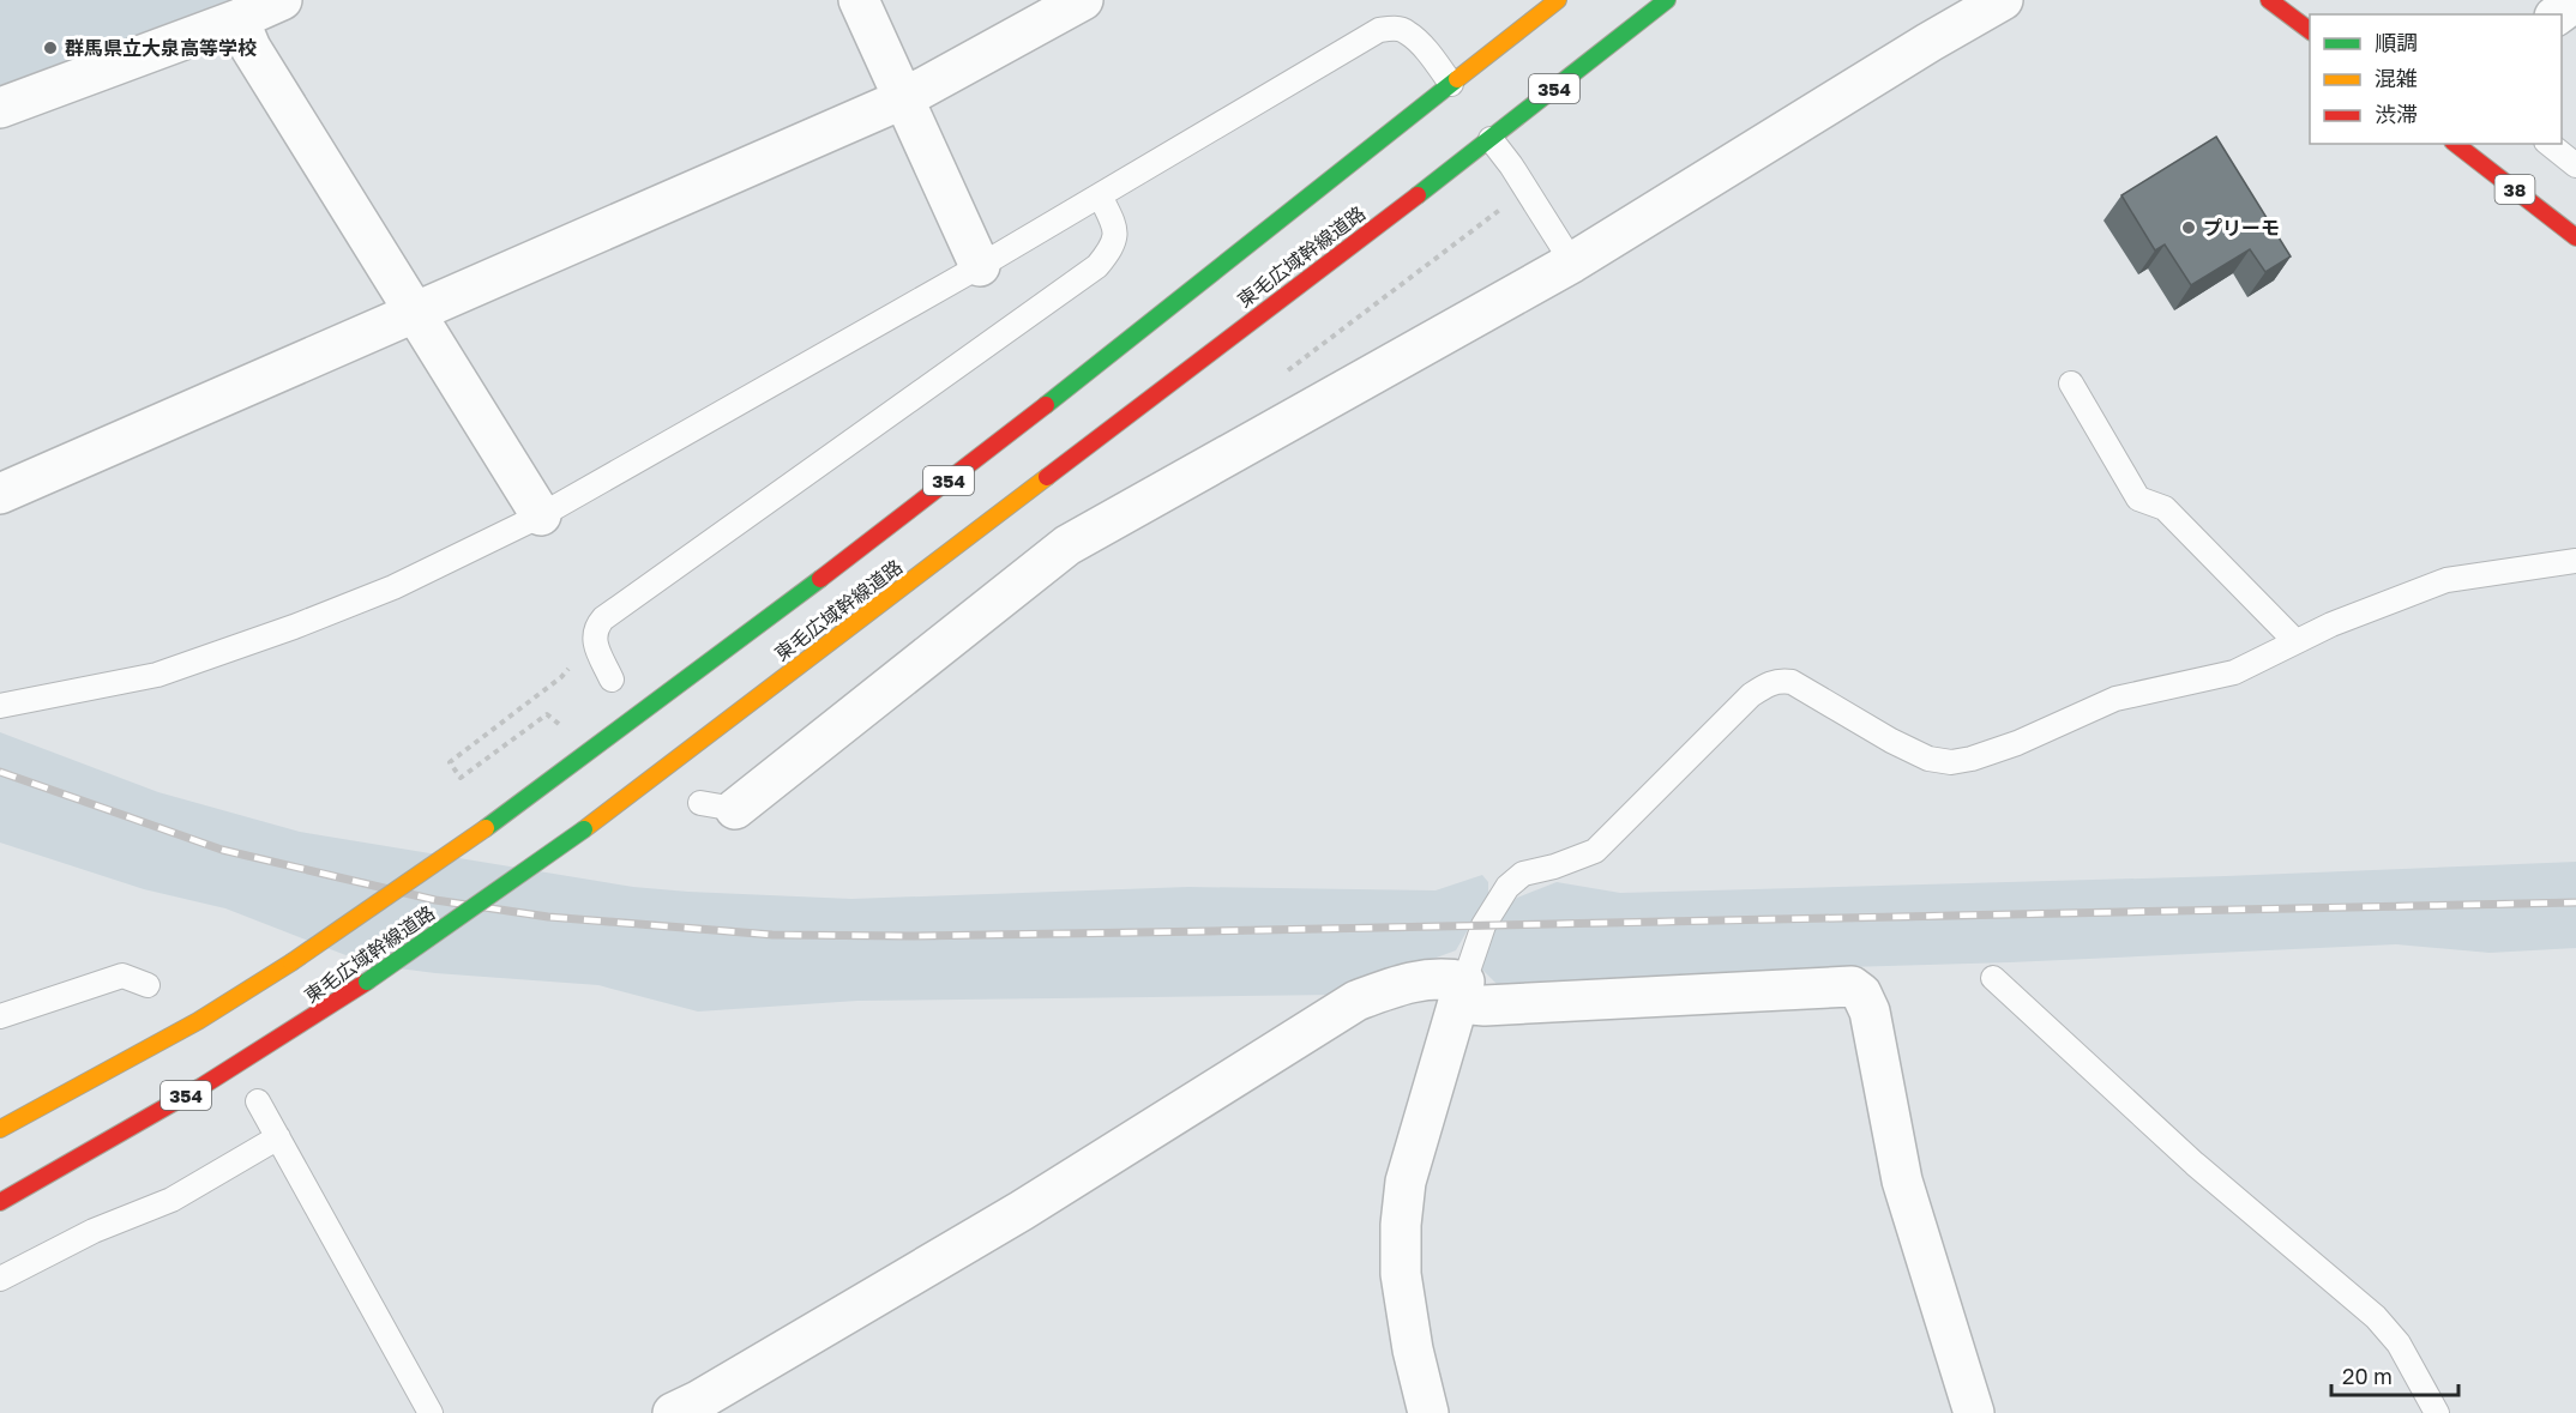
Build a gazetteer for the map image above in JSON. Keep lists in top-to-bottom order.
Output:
{
  "streets": {
    "main road": ["354", "38", "東毛広域幹線道路"]
  },
  "places": ["群馬県立大泉高等学校", "プリーモ"],
  "legend": ["順調", "混雑", "渋滞"],
  "scale_bar": "20 m"
}
